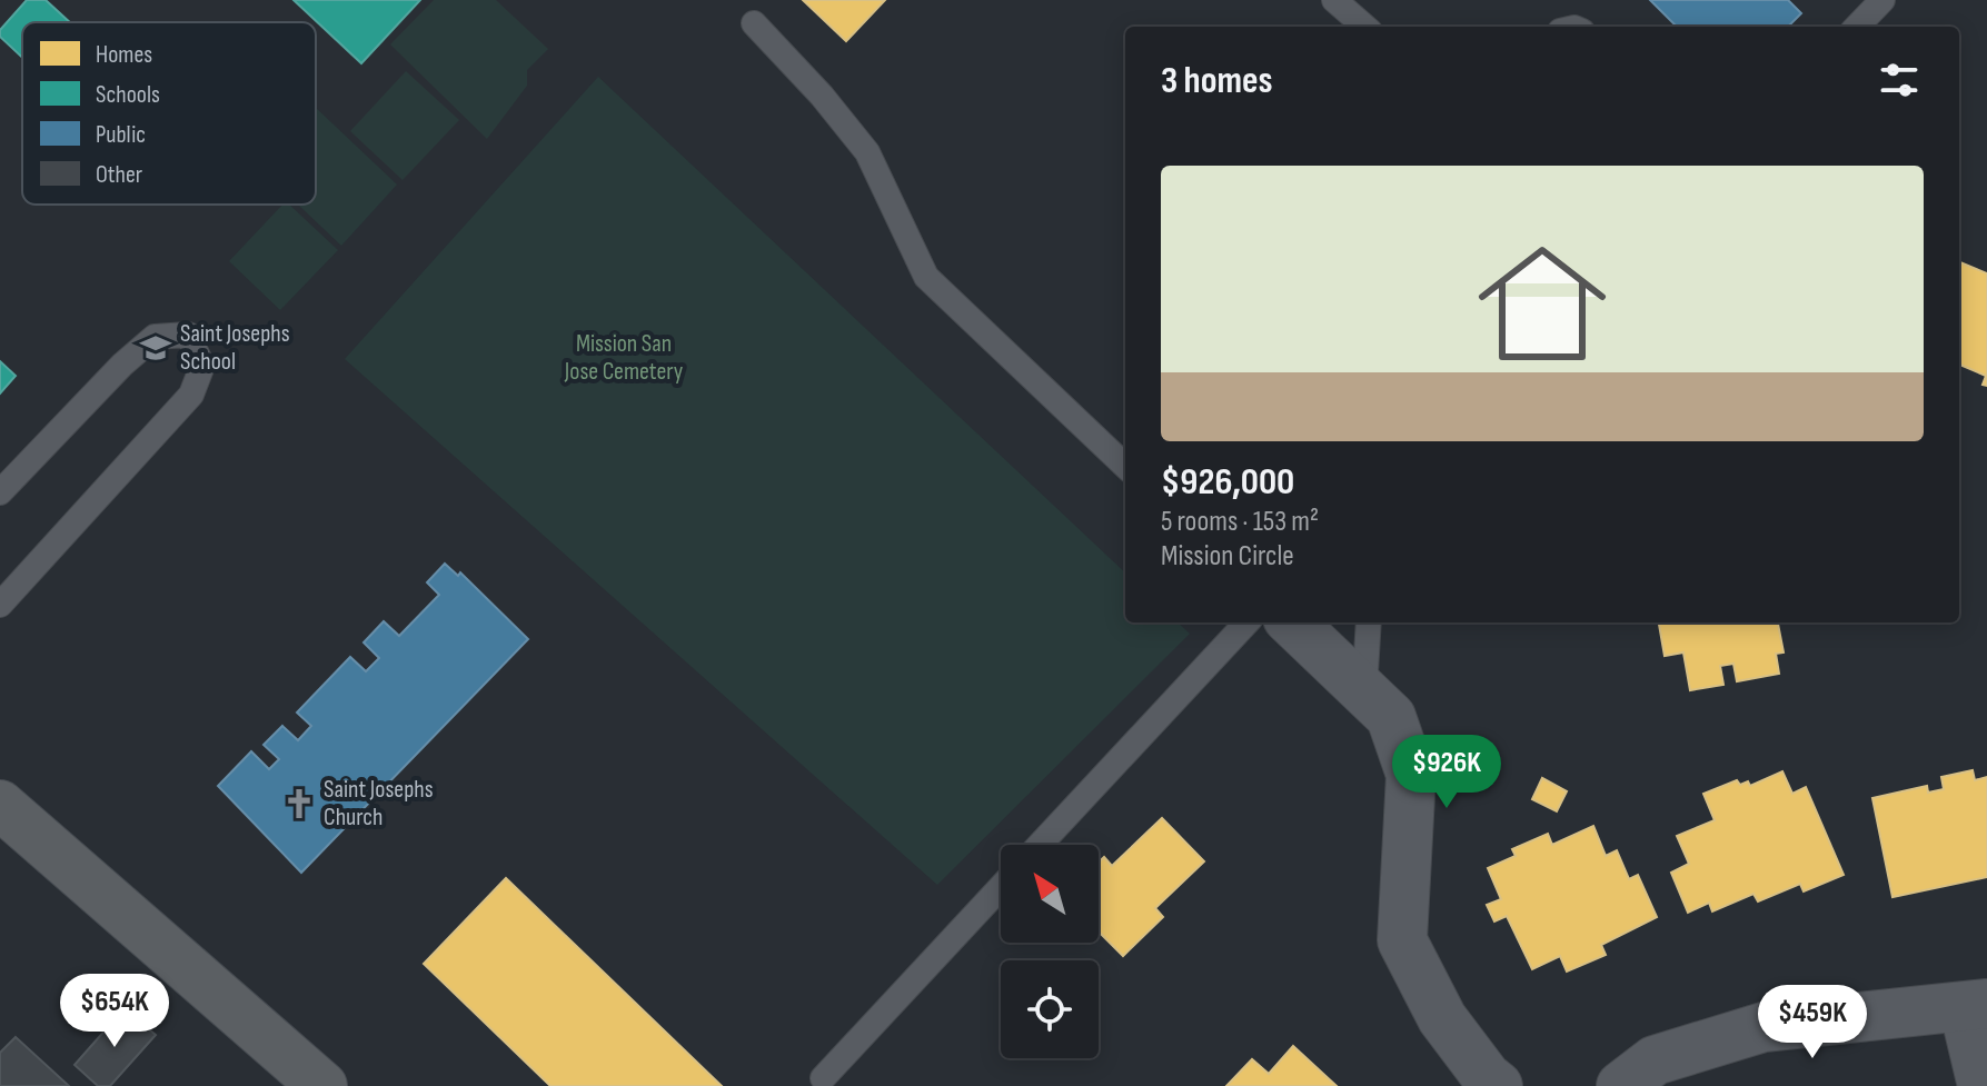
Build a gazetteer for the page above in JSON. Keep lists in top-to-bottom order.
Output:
{
  "parks": ["Mission San Jose Cemetery"],
  "places": {
    "school or university": ["Saint Josephs School"],
    "church": ["Saint Josephs Church"]
  },
  "legend": [
    "Homes",
    "Schools",
    "Public",
    "Other"
  ],
  "north": "top left",
  "page": {
    "heading": "3 homes",
    "list": [
      {
        "name": "$926,000",
        "note": "5 rooms · 153 m² · Mission Circle"
      }
    ],
    "price": ["$926K", "$654K", "$459K"]
  }
}
